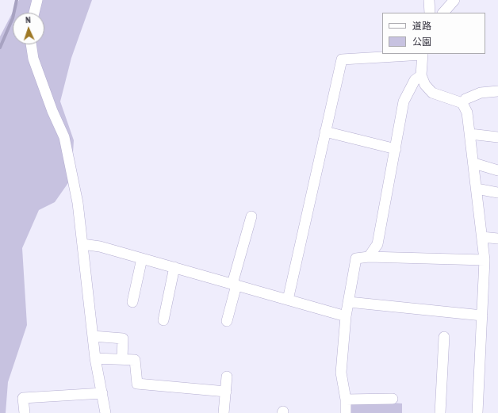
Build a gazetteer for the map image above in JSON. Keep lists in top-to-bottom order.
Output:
{
  "legend": ["道路", "公園"],
  "north": "top"
}
